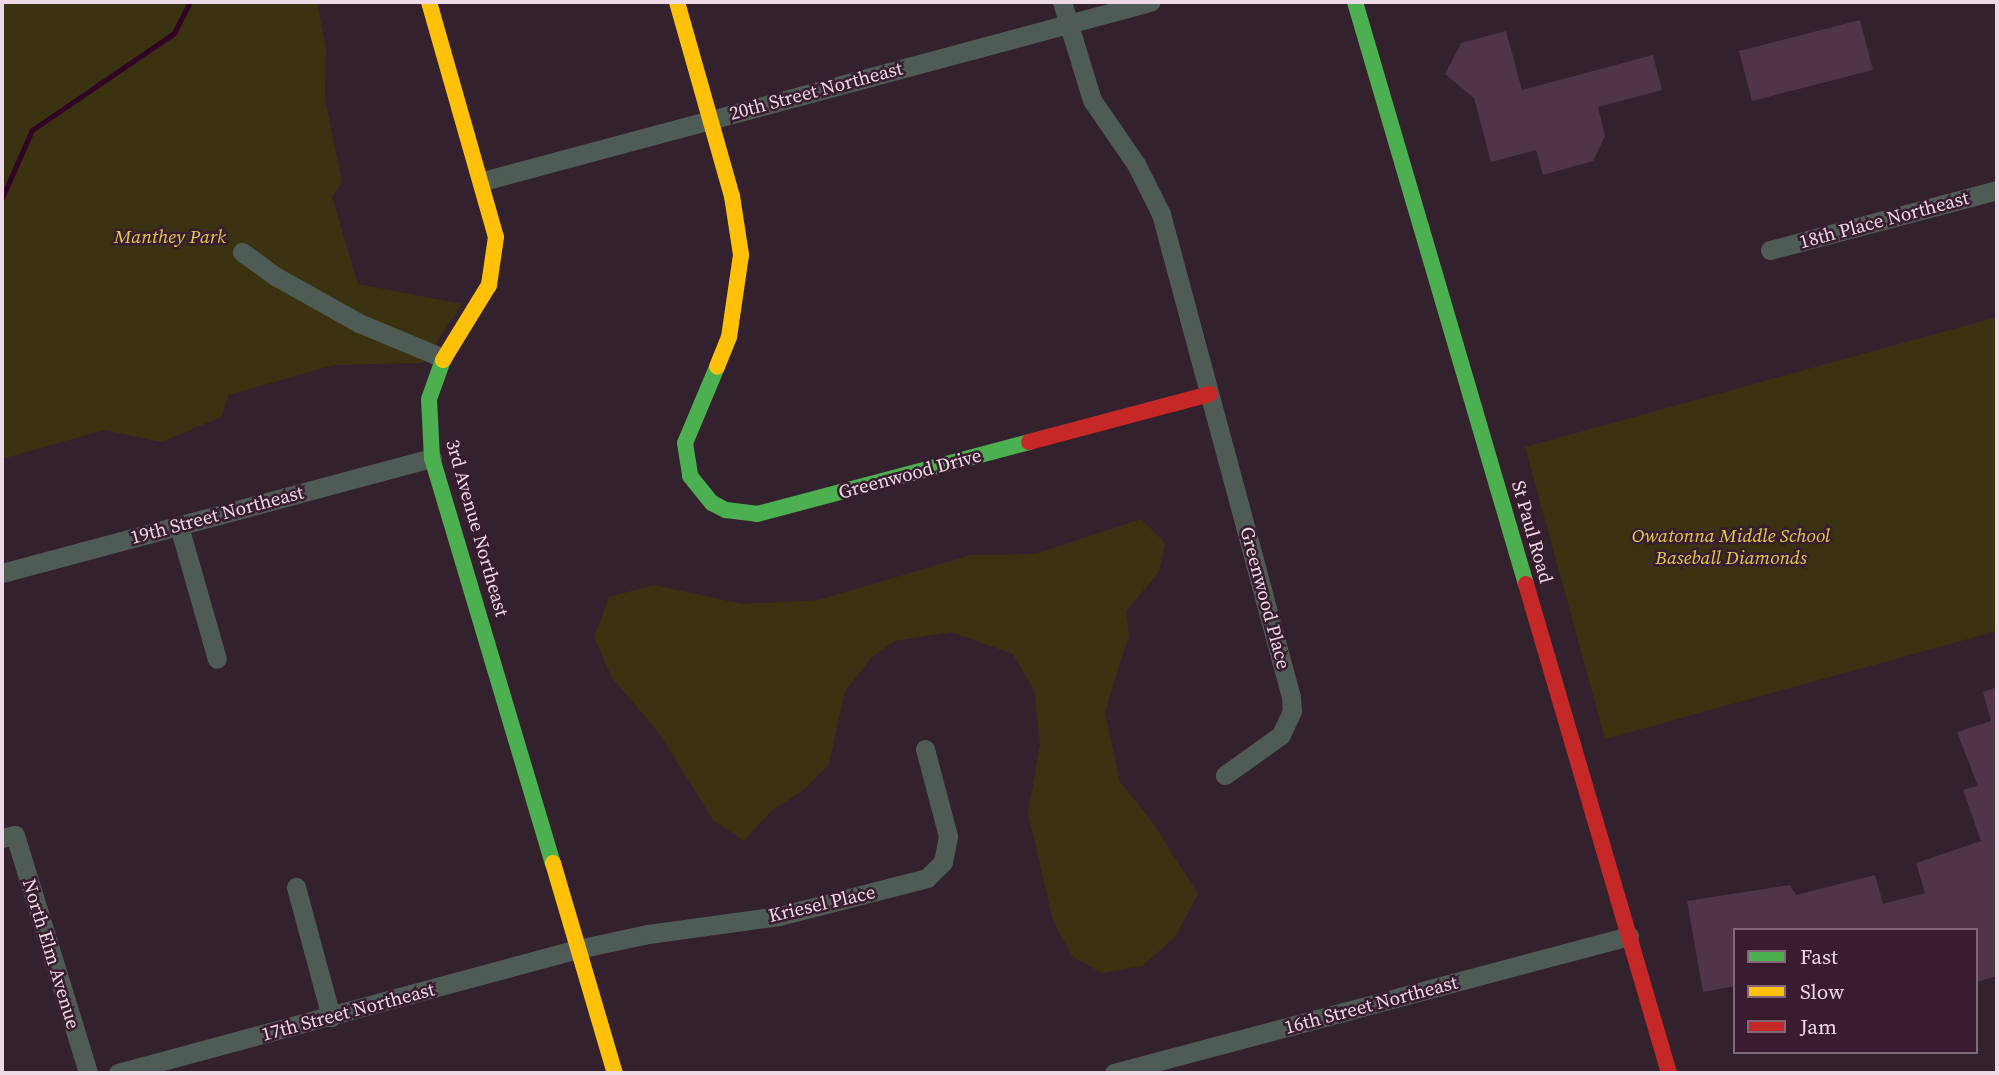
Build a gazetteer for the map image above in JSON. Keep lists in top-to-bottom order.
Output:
{
  "streets": {
    "street": [
      "20th Street Northeast",
      "18th Place Northeast",
      "Greenwood Drive",
      "19th Street Northeast",
      "3rd Avenue Northeast",
      "St Paul Road",
      "Greenwood Place",
      "Kriesel Place",
      "North Elm Avenue",
      "16th Street Northeast",
      "17th Street Northeast"
    ]
  },
  "crossings": [
    ["20th Street Northeast", "Greenwood Drive"],
    ["20th Street Northeast", "3rd Avenue Northeast"],
    ["Greenwood Drive", "Greenwood Place"],
    ["19th Street Northeast", "3rd Avenue Northeast"],
    ["3rd Avenue Northeast", "Kriesel Place"],
    ["3rd Avenue Northeast", "17th Street Northeast"],
    ["St Paul Road", "16th Street Northeast"],
    ["Kriesel Place", "17th Street Northeast"]
  ],
  "parks": ["Manthey Park", "Owatonna Middle School Baseball Diamonds"],
  "legend": ["Fast", "Slow", "Jam"]
}
